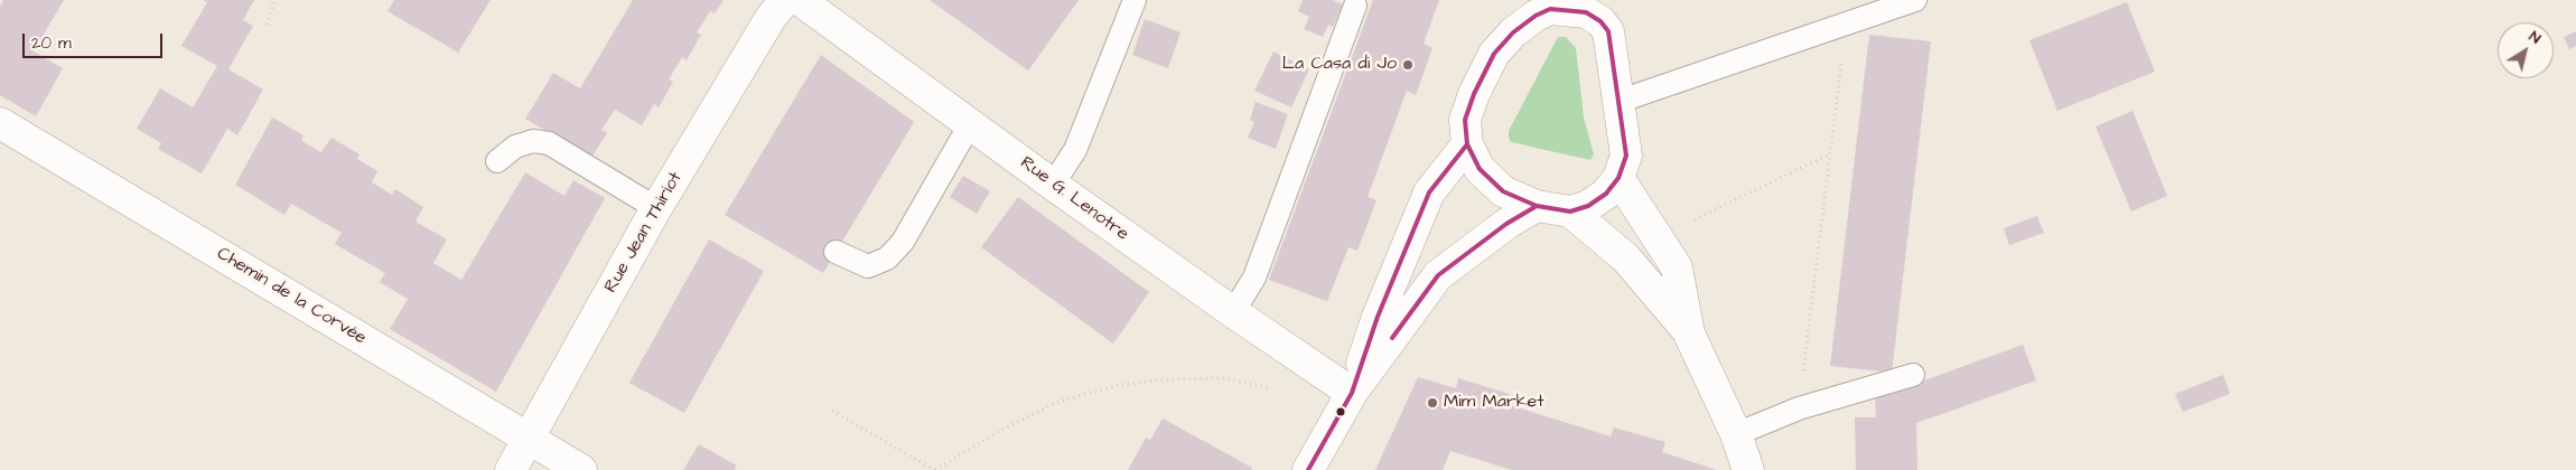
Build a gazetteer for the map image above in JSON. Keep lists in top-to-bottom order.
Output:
{
  "streets": {
    "street": ["Rue G. Lenotre", "Rue Jean Thiriot", "Chemin de la Corvée"]
  },
  "crossings": [
    ["Rue Jean Thiriot", "Chemin de la Corvée"]
  ],
  "places": ["La Casa di Jo", "Mim Market"],
  "scale_bar": "20 m",
  "north": "top right"
}
